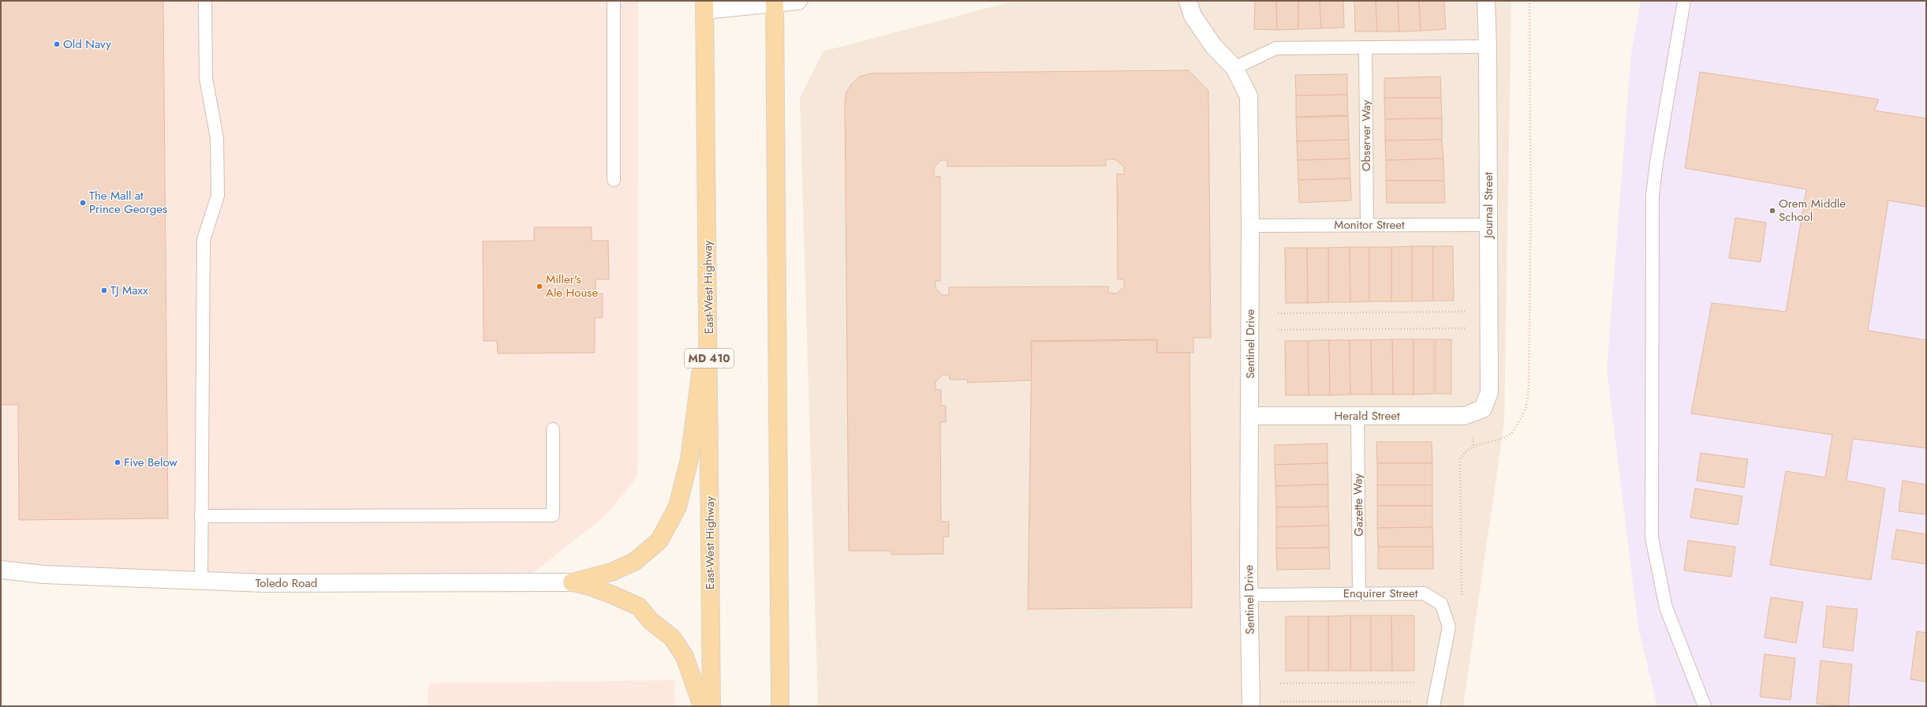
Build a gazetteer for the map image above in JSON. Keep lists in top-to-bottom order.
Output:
{
  "streets": {
    "main road": ["East-West Highway", "MD 410"],
    "street": [
      "Journal Street",
      "Sentinel Drive",
      "Herald Street",
      "Toledo Road"
    ],
    "lane": [
      "Observer Way",
      "Monitor Street",
      "Gazette Way",
      "Enquirer Street"
    ]
  },
  "crossings": [
    ["Observer Way", "Monitor Street"],
    ["Journal Street", "Monitor Street"],
    ["Journal Street", "Herald Street"],
    ["Monitor Street", "Sentinel Drive"],
    ["Sentinel Drive", "Herald Street"],
    ["Sentinel Drive", "Enquirer Street"],
    ["Herald Street", "Gazette Way"],
    ["Gazette Way", "Enquirer Street"]
  ],
  "places": [
    "Old Navy",
    "The Mall at Prince Georges",
    "Orem Middle School",
    "Miller's Ale House",
    "TJ Maxx",
    "Five Below"
  ]
}
